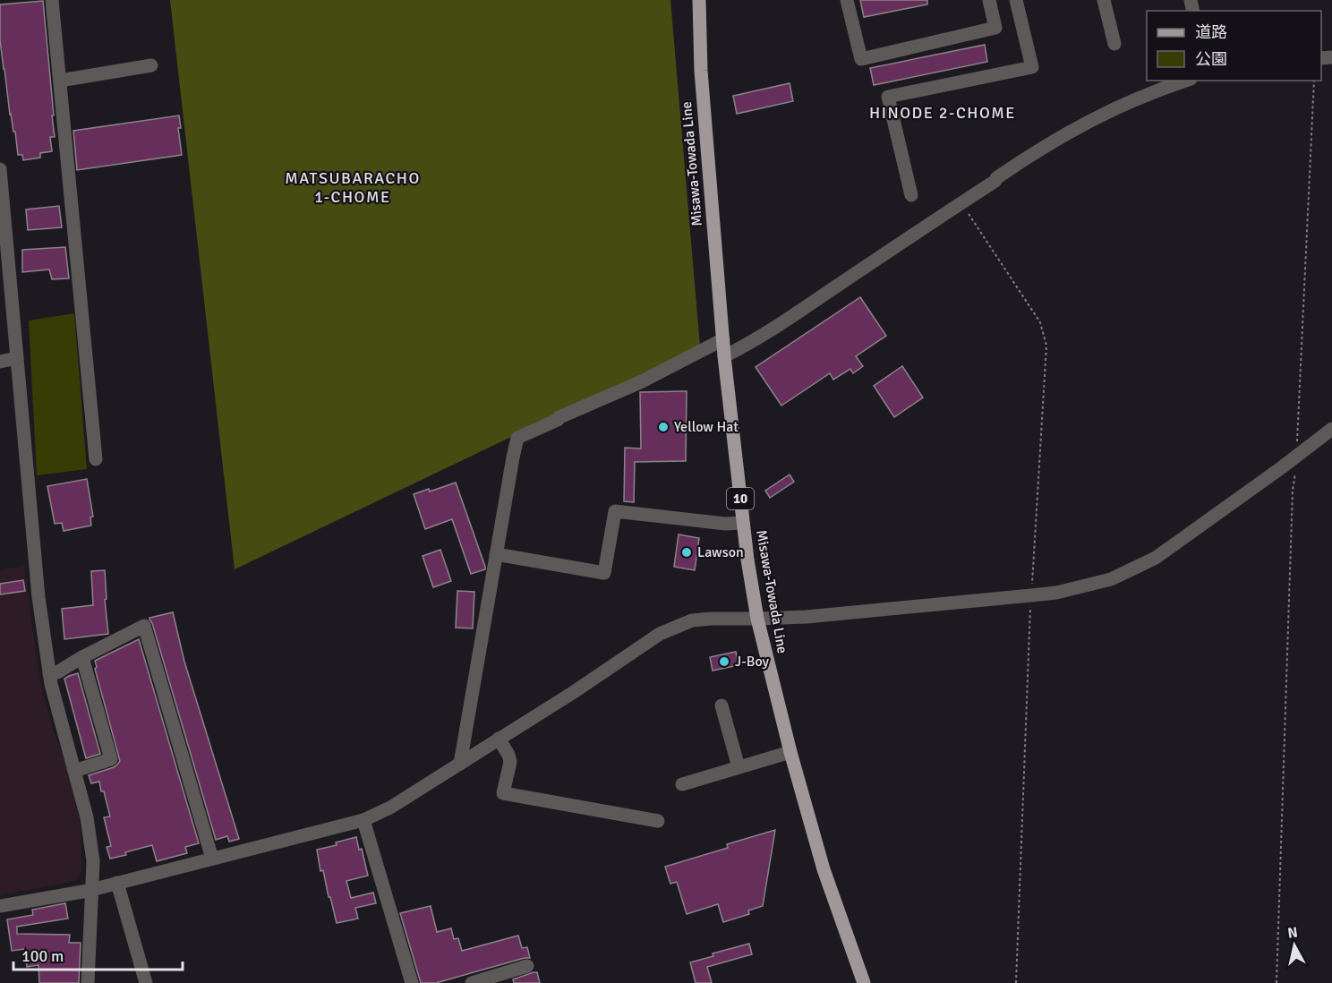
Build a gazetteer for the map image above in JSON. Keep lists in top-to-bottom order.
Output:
{
  "streets": {
    "main road": ["Misawa-Towada Line", "10"]
  },
  "districts": ["HINODE 2-CHOME", "MATSUBARACHO 1-CHOME"],
  "places": ["Yellow Hat", "Lawson", "J-Boy"],
  "legend": ["道路", "公園"],
  "scale_bar": "100 m",
  "north": "top"
}
